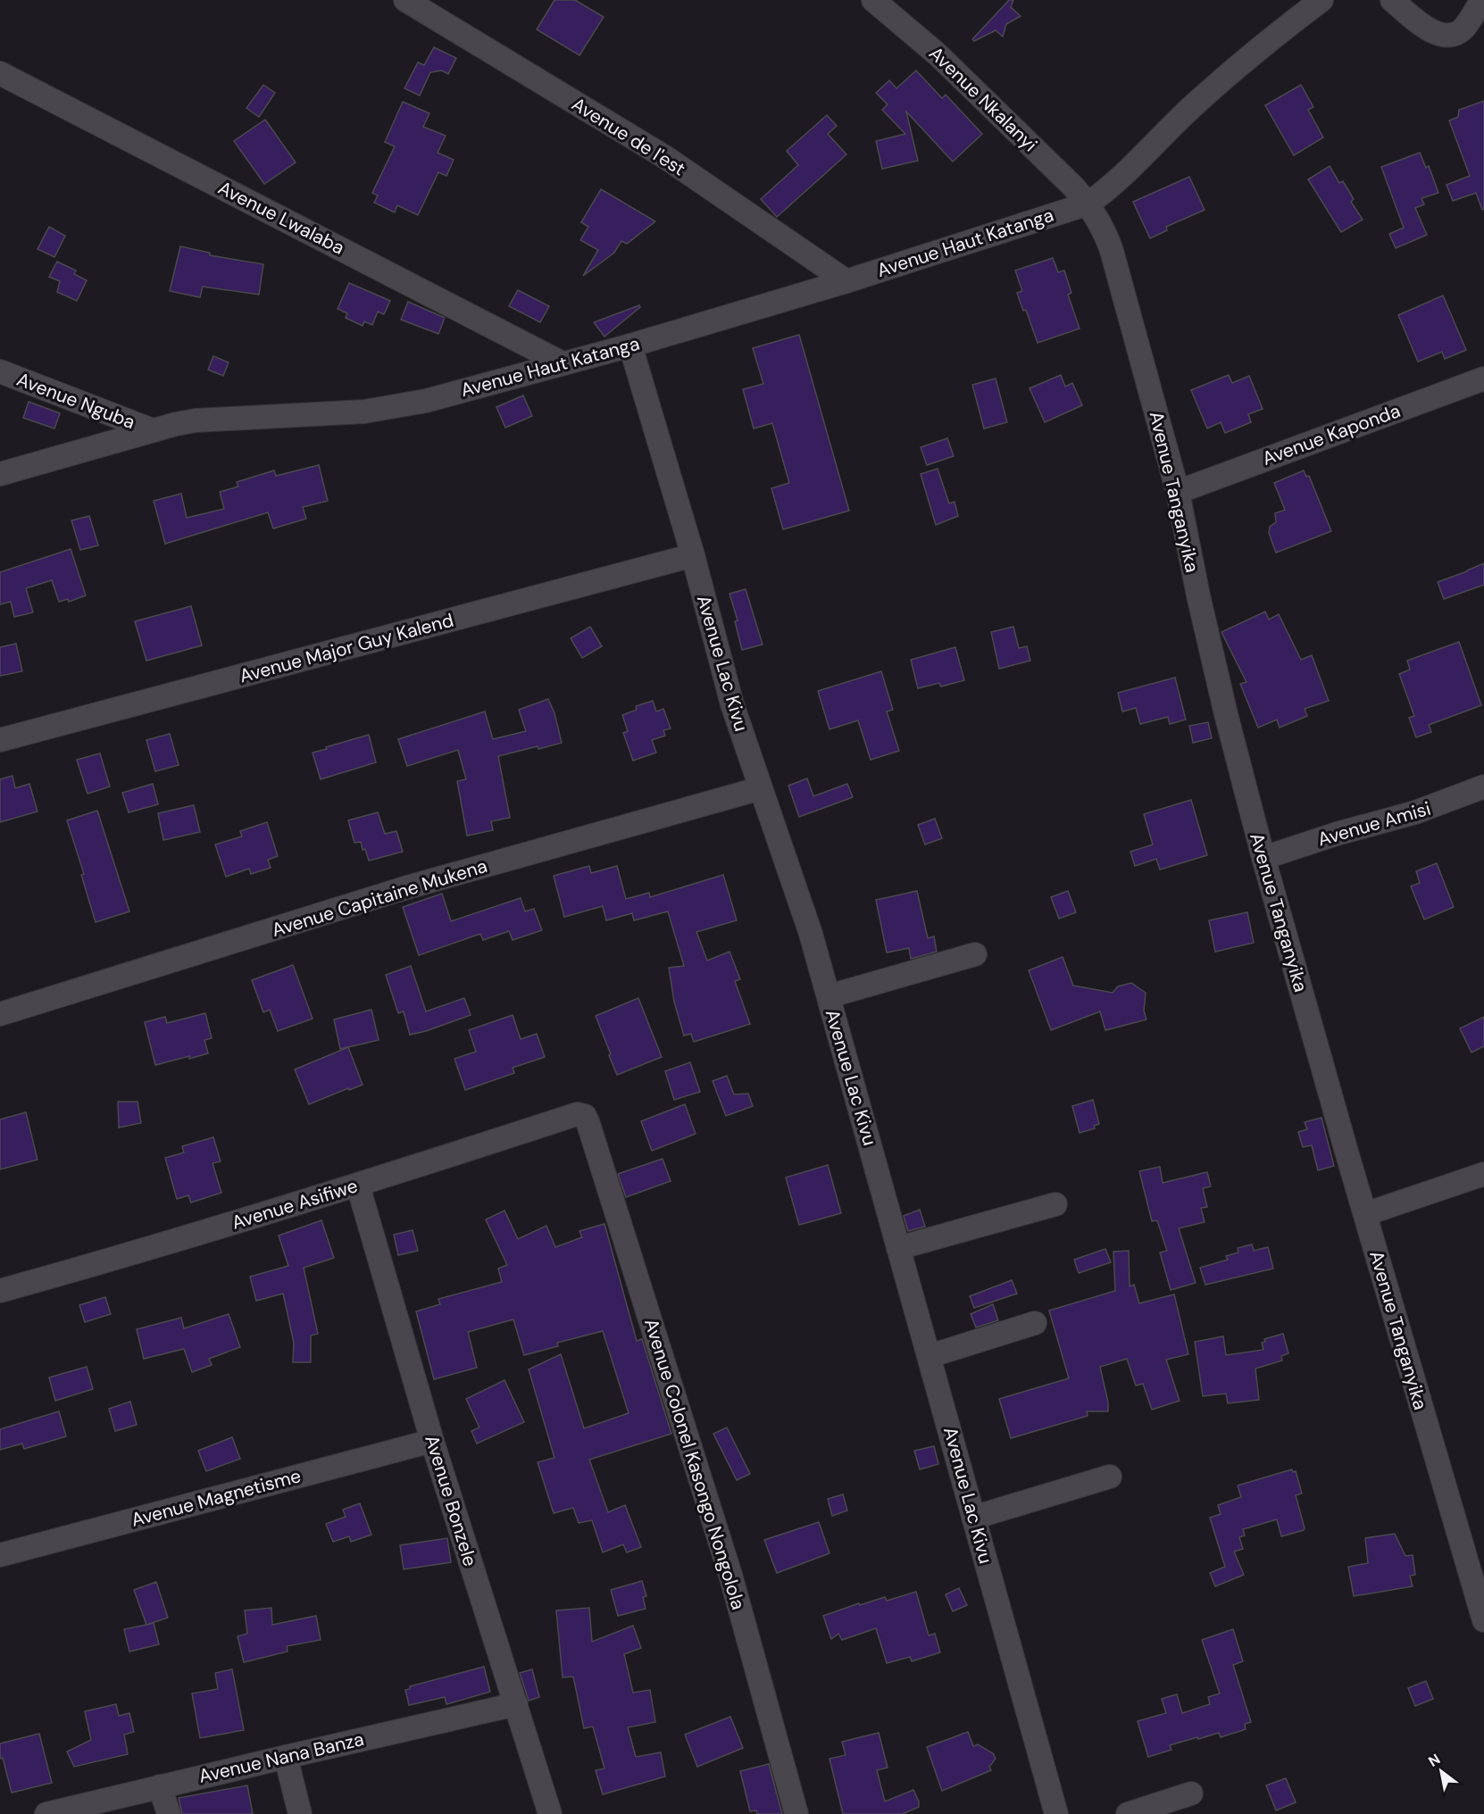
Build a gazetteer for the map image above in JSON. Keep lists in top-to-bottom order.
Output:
{
  "streets": {
    "street": [
      "Avenue Nkalanyi",
      "Avenue de l'est",
      "Avenue Lwalaba",
      "Avenue Haut Katanga",
      "Avenue Nguba",
      "Avenue Kaponda",
      "Avenue Tanganyika",
      "Avenue Major Guy Kalend",
      "Avenue Lac Kivu",
      "Avenue Amisi",
      "Avenue Capitaine Mukena",
      "Avenue Asifiwe",
      "Avenue Colonel Kasongo Nongolola",
      "Avenue Magnetisme",
      "Avenue Bonzele",
      "Avenue Nana Banza"
    ]
  },
  "crossings": [
    ["Avenue Nkalanyi", "Avenue Haut Katanga"],
    ["Avenue Nkalanyi", "Avenue Tanganyika"],
    ["Avenue de l'est", "Avenue Haut Katanga"],
    ["Avenue Lwalaba", "Avenue Haut Katanga"],
    ["Avenue Haut Katanga", "Avenue Nguba"],
    ["Avenue Haut Katanga", "Avenue Tanganyika"],
    ["Avenue Haut Katanga", "Avenue Lac Kivu"],
    ["Avenue Kaponda", "Avenue Tanganyika"],
    ["Avenue Tanganyika", "Avenue Amisi"],
    ["Avenue Major Guy Kalend", "Avenue Lac Kivu"],
    ["Avenue Lac Kivu", "Avenue Capitaine Mukena"],
    ["Avenue Asifiwe", "Avenue Colonel Kasongo Nongolola"],
    ["Avenue Asifiwe", "Avenue Bonzele"],
    ["Avenue Magnetisme", "Avenue Bonzele"],
    ["Avenue Bonzele", "Avenue Nana Banza"]
  ],
  "north": "top left"
}
